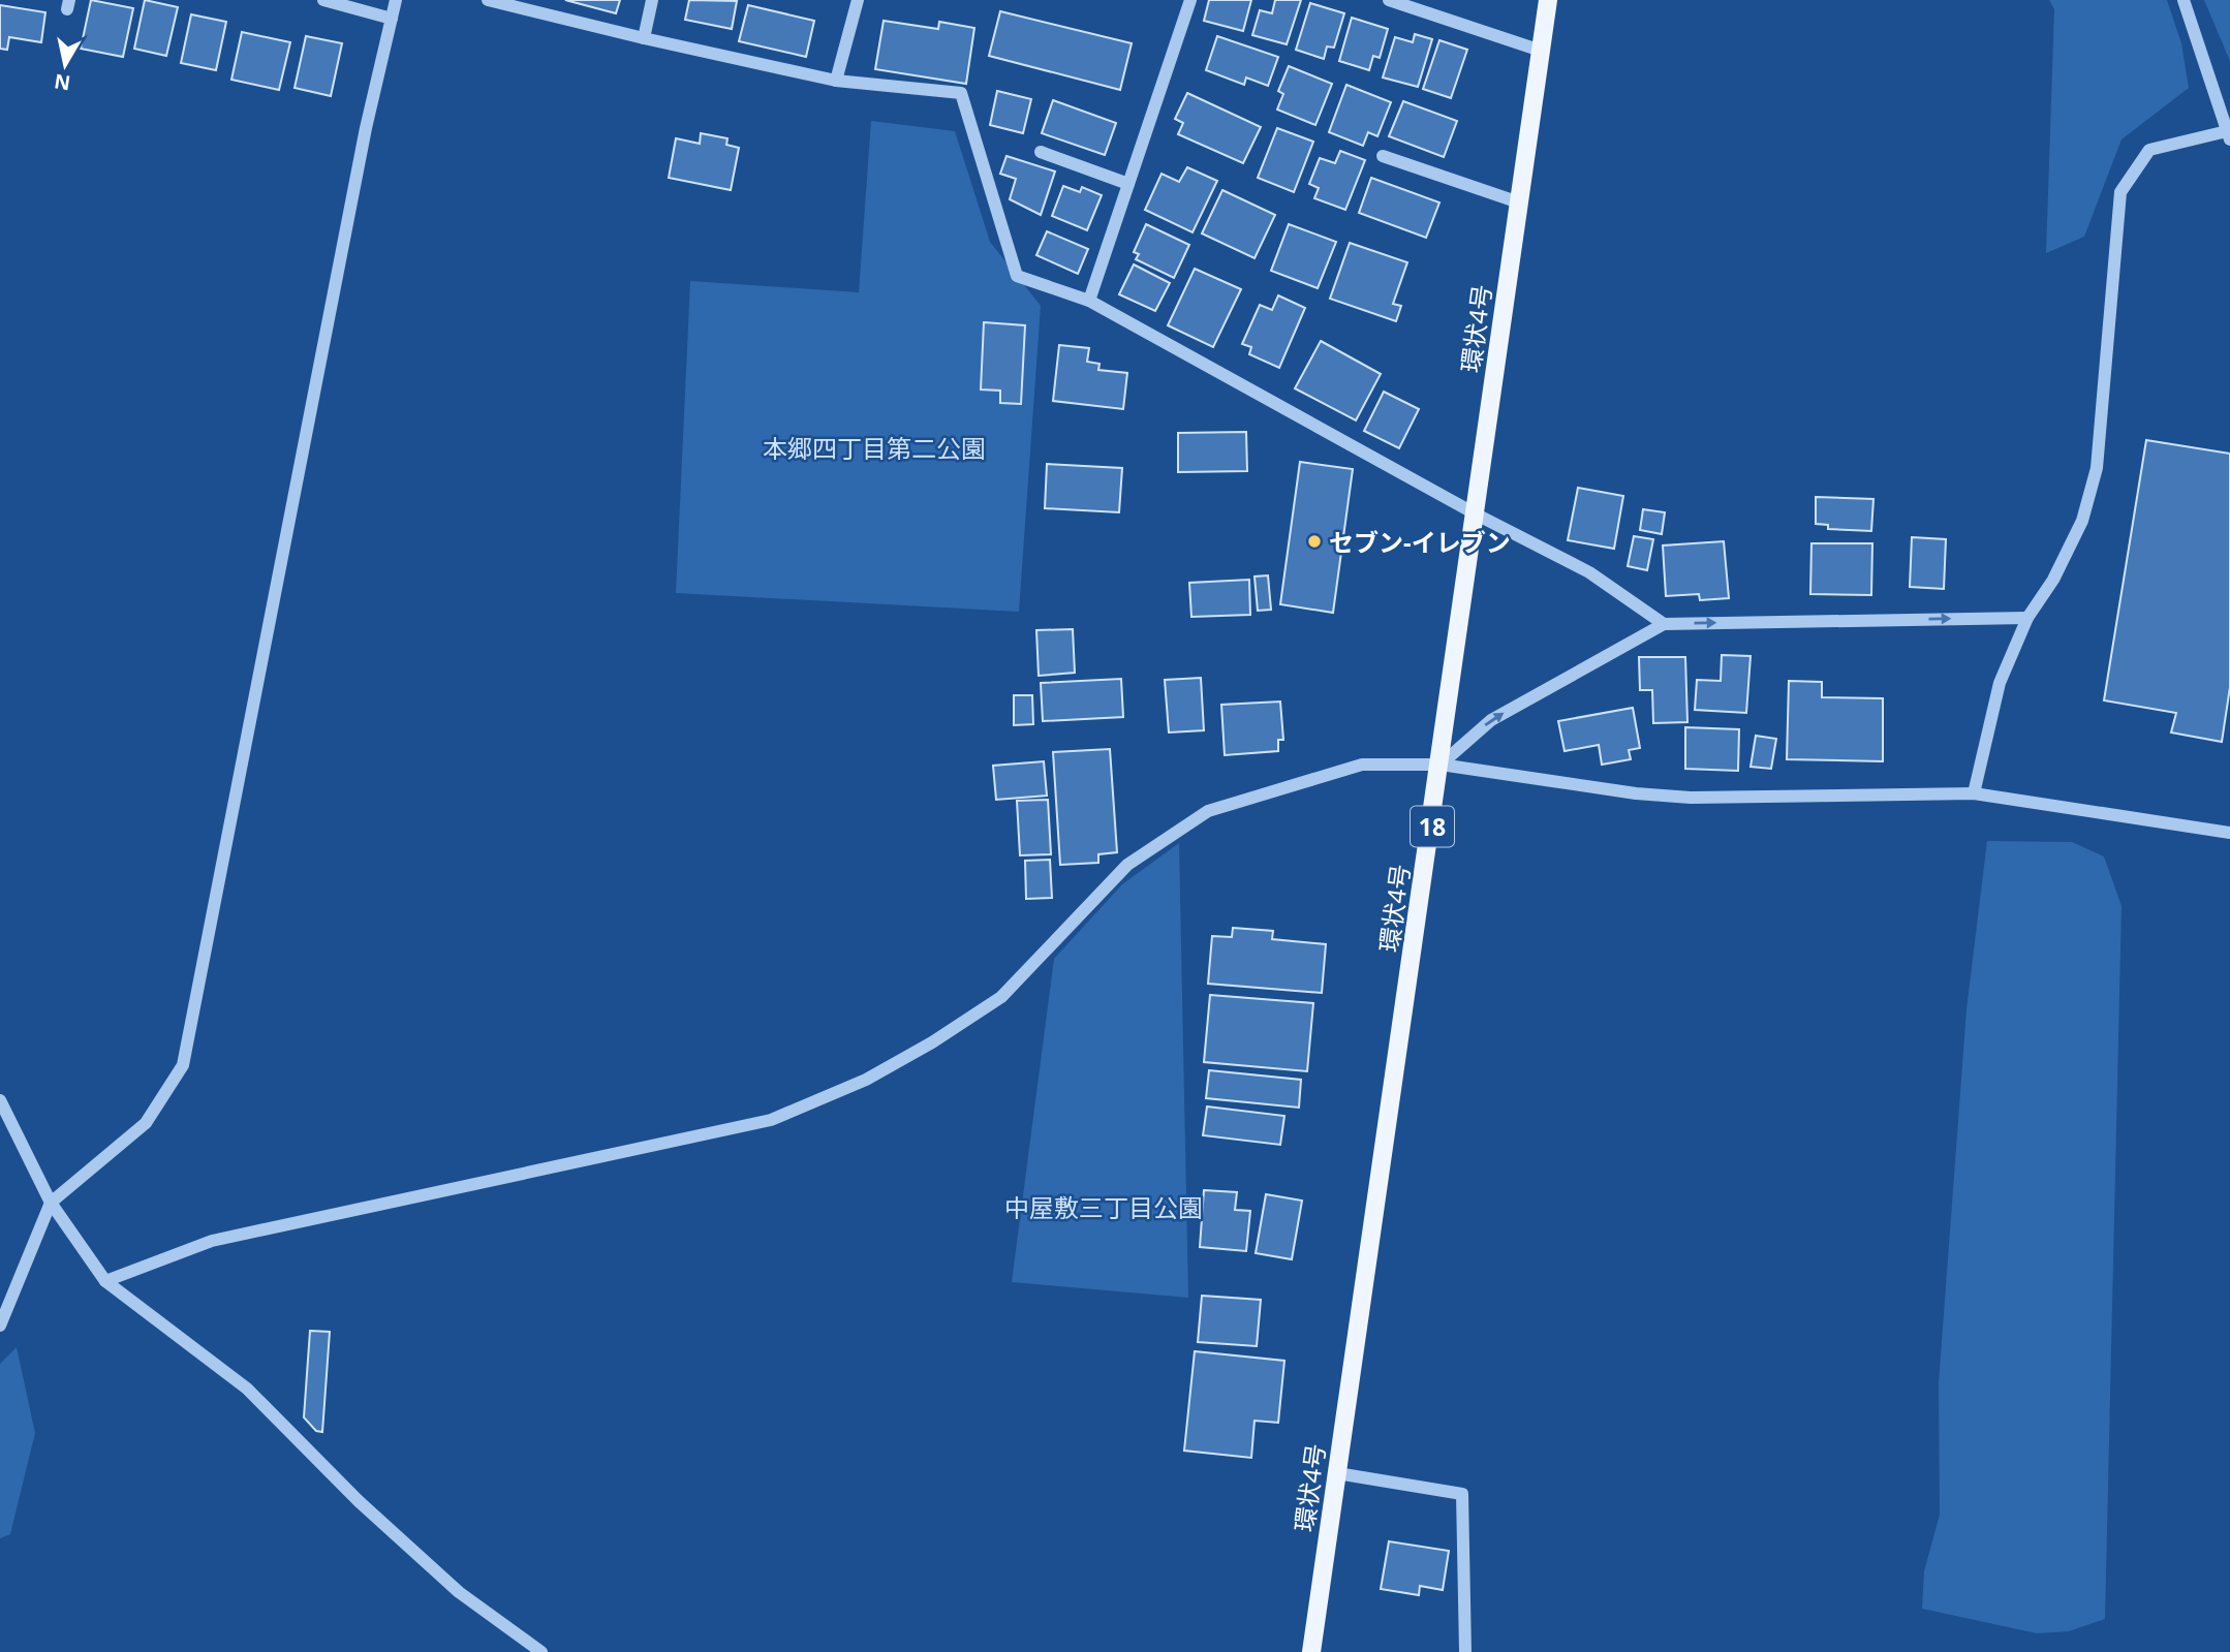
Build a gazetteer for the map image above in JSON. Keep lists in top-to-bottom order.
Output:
{
  "streets": {
    "main road": ["環状4号", "18"]
  },
  "parks": ["本郷四丁目第二公園", "中屋敷三丁目公園"],
  "places": ["セブン-イレブン"],
  "north": "bottom"
}
